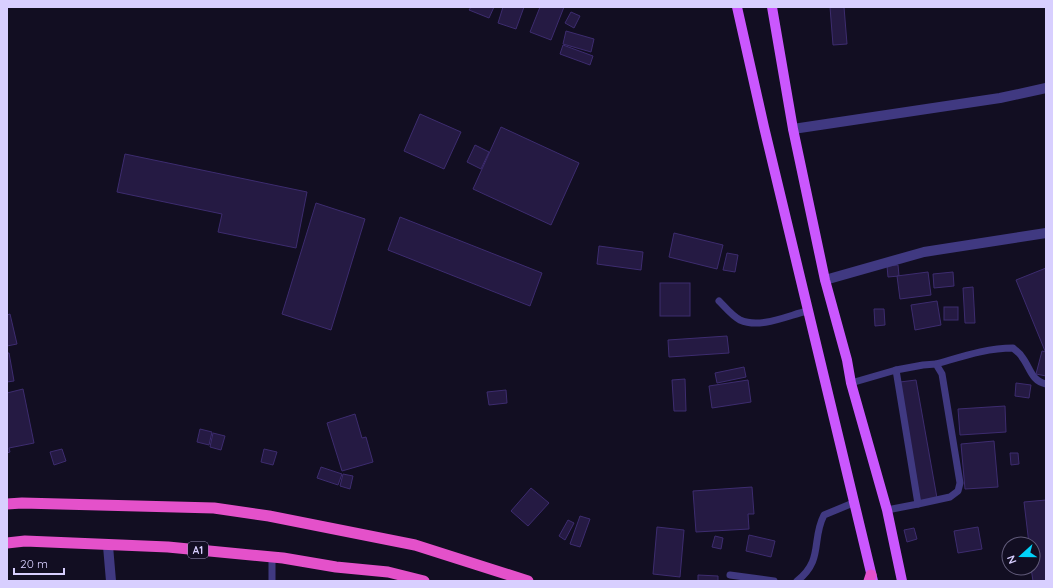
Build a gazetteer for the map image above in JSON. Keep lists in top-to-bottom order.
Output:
{
  "streets": {
    "highway": ["A1"]
  },
  "scale_bar": "20 m",
  "north": "left"
}
